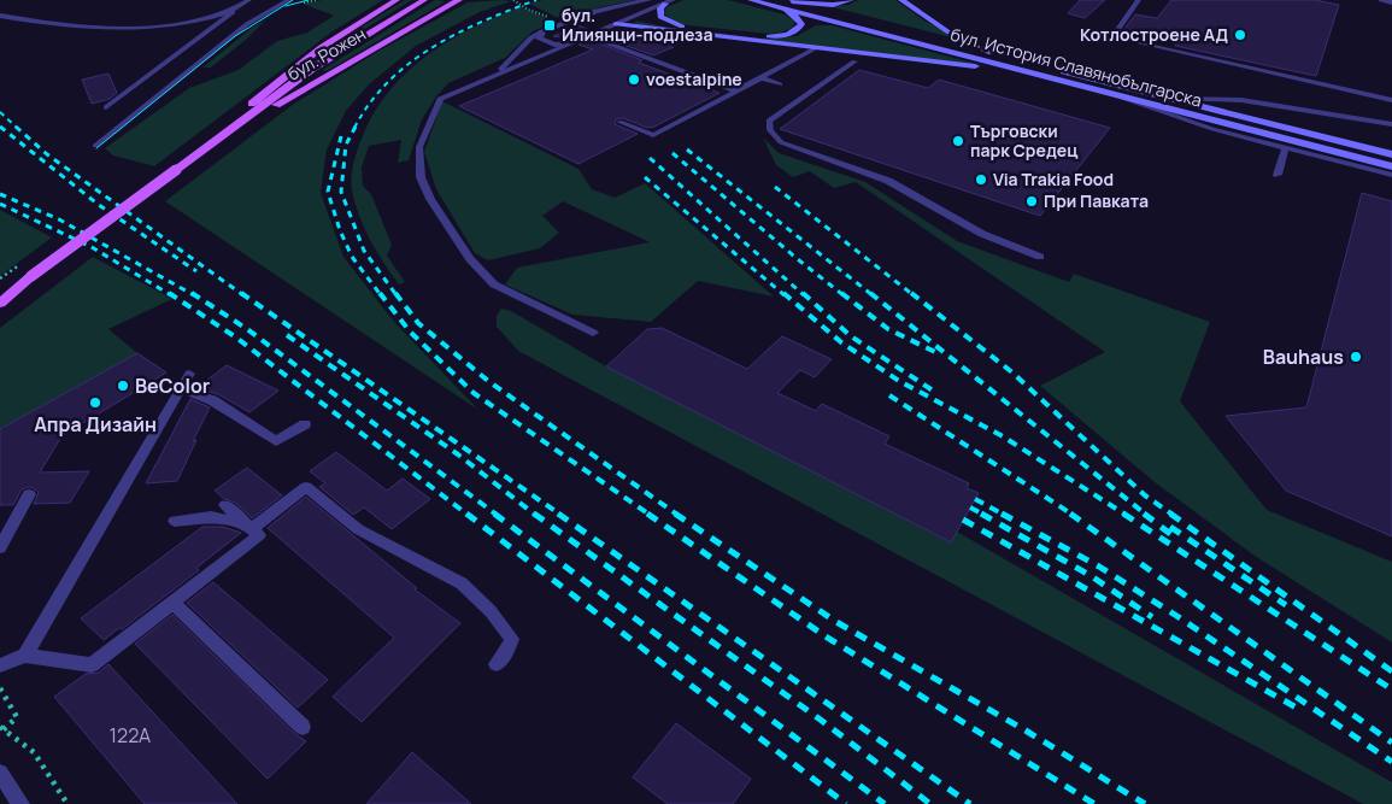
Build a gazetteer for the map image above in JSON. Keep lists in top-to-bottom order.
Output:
{
  "streets": {
    "main road": ["бул. Рожен", "бул. История Славянобългарска"]
  },
  "places": {
    "transit": ["бул. Илиянци-подлеза"],
    "other": [
      "Котлостроене АД",
      "voestalpine",
      "Търговски парк Средец",
      "Via Trakia Food",
      "При Павката",
      "Bauhaus",
      "BeColor",
      "Апра Дизайн"
    ]
  },
  "house_numbers": ["122А"]
}
